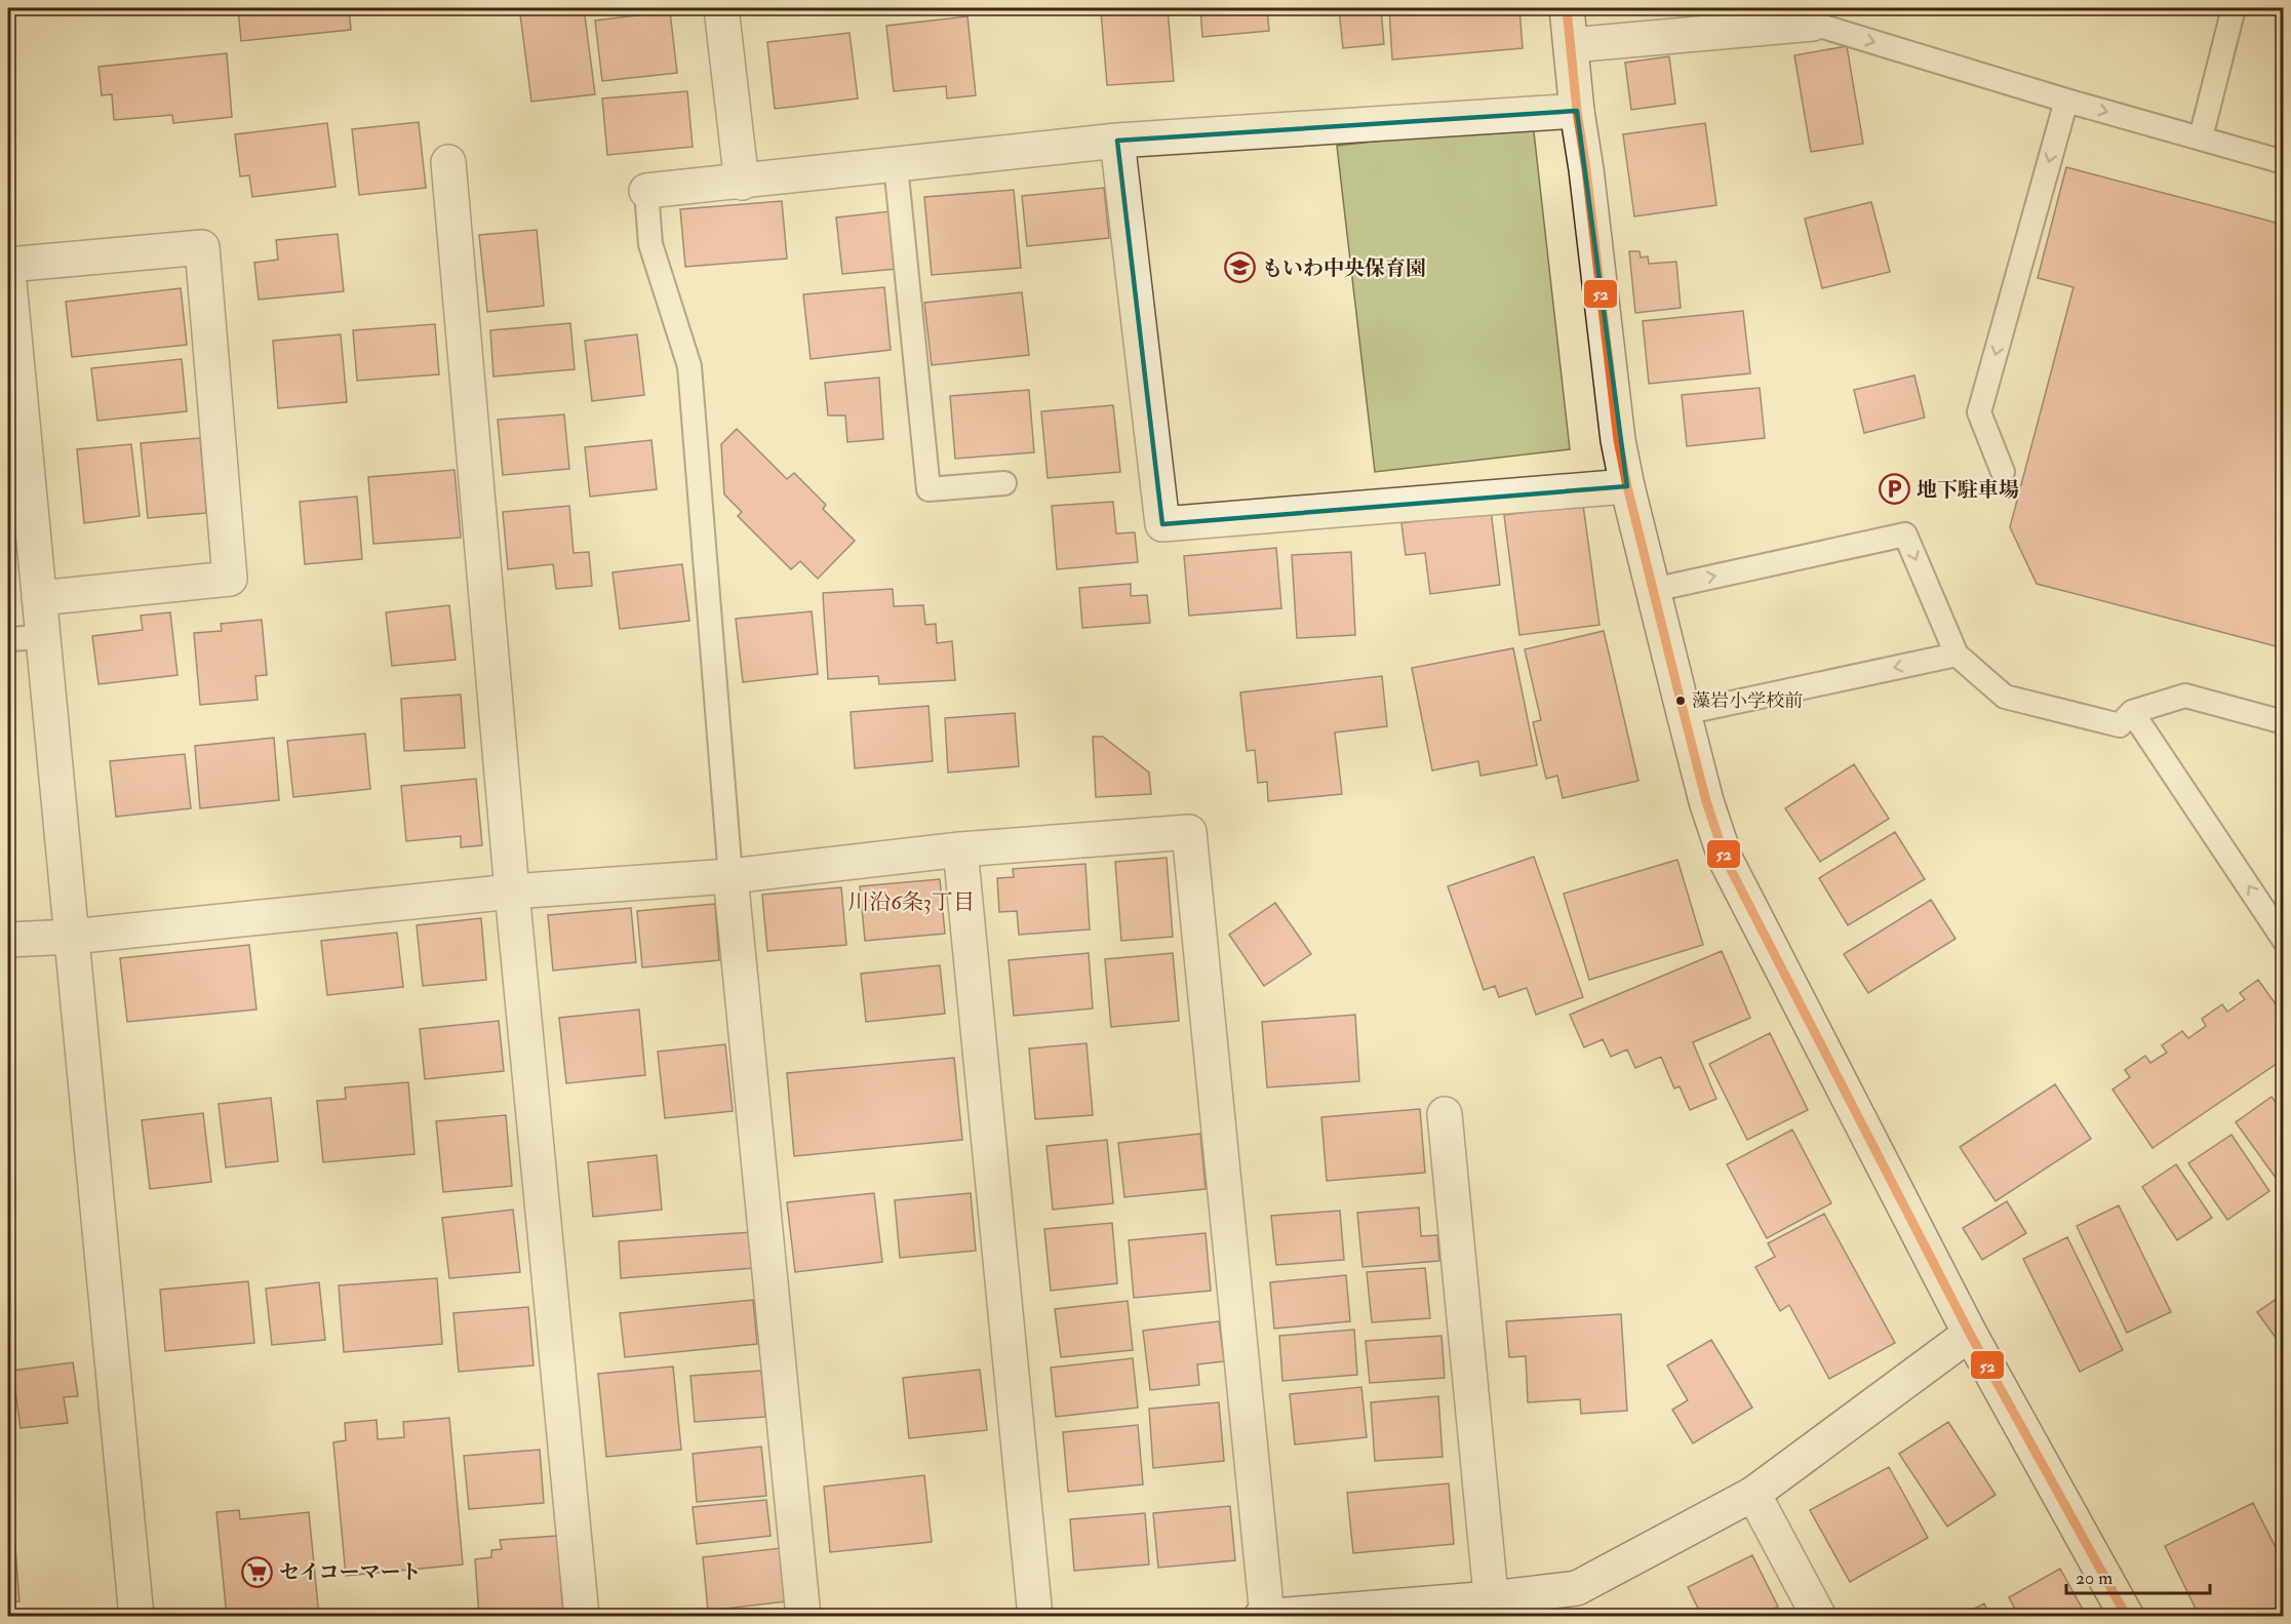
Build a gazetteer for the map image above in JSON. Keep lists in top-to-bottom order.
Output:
{
  "districts": ["川沿6条3丁目"],
  "places": {
    "school or university": ["もいわ中央保育園"],
    "parking": ["地下駐車場"],
    "other": ["藻岩小学校前"],
    "supermarket": ["セイコーマート"]
  },
  "lines": ["transit line 52"],
  "scale_bar": "20 m"
}
